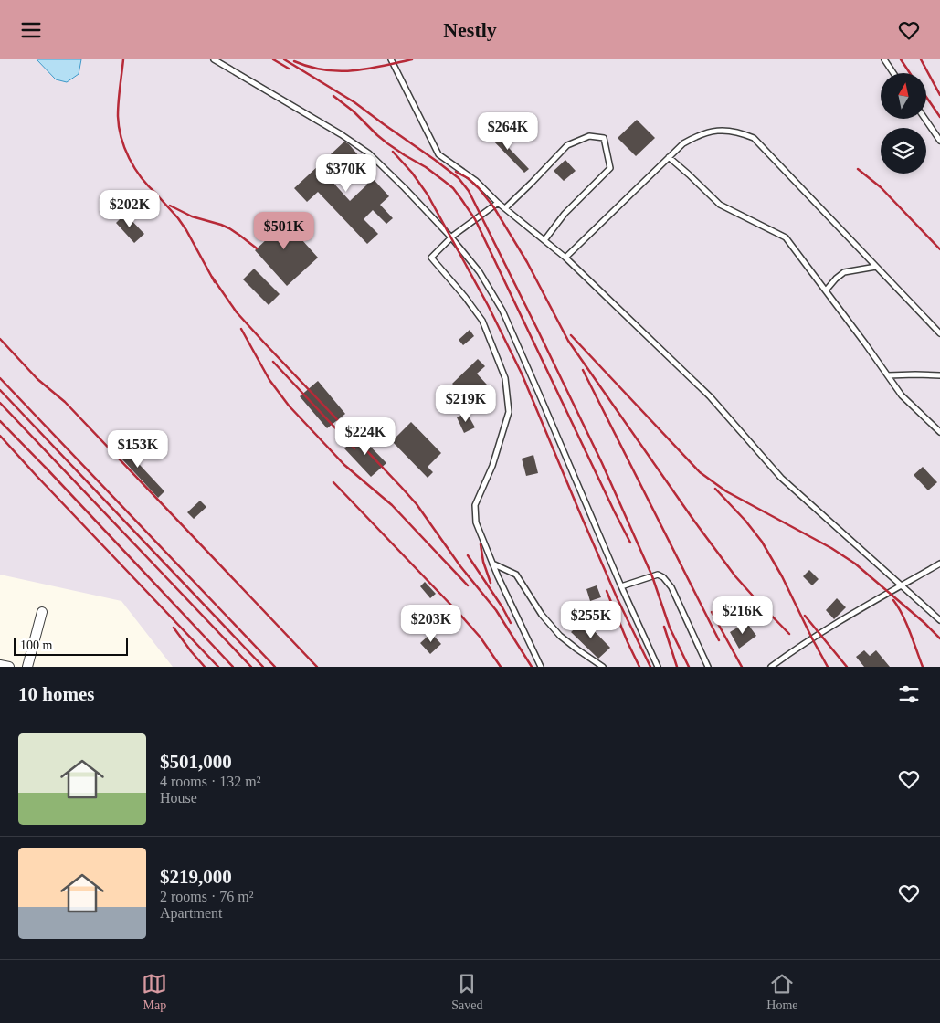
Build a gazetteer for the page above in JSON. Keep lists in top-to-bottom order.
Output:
{
  "scale_bar": "100 m",
  "north": "top",
  "page": {
    "header": "Nestly",
    "price": [
      "$264K",
      "$370K",
      "$202K",
      "$501K",
      "$219K",
      "$224K",
      "$153K",
      "$216K",
      "$255K",
      "$203K"
    ],
    "scale": "100 m",
    "heading": "10 homes",
    "list": [
      {
        "name": "$501,000",
        "note": "4 rooms · 132 m² · House"
      },
      {
        "name": "$219,000",
        "note": "2 rooms · 76 m² · Apartment"
      }
    ],
    "tabs": ["Map", "Saved", "Home"]
  }
}
